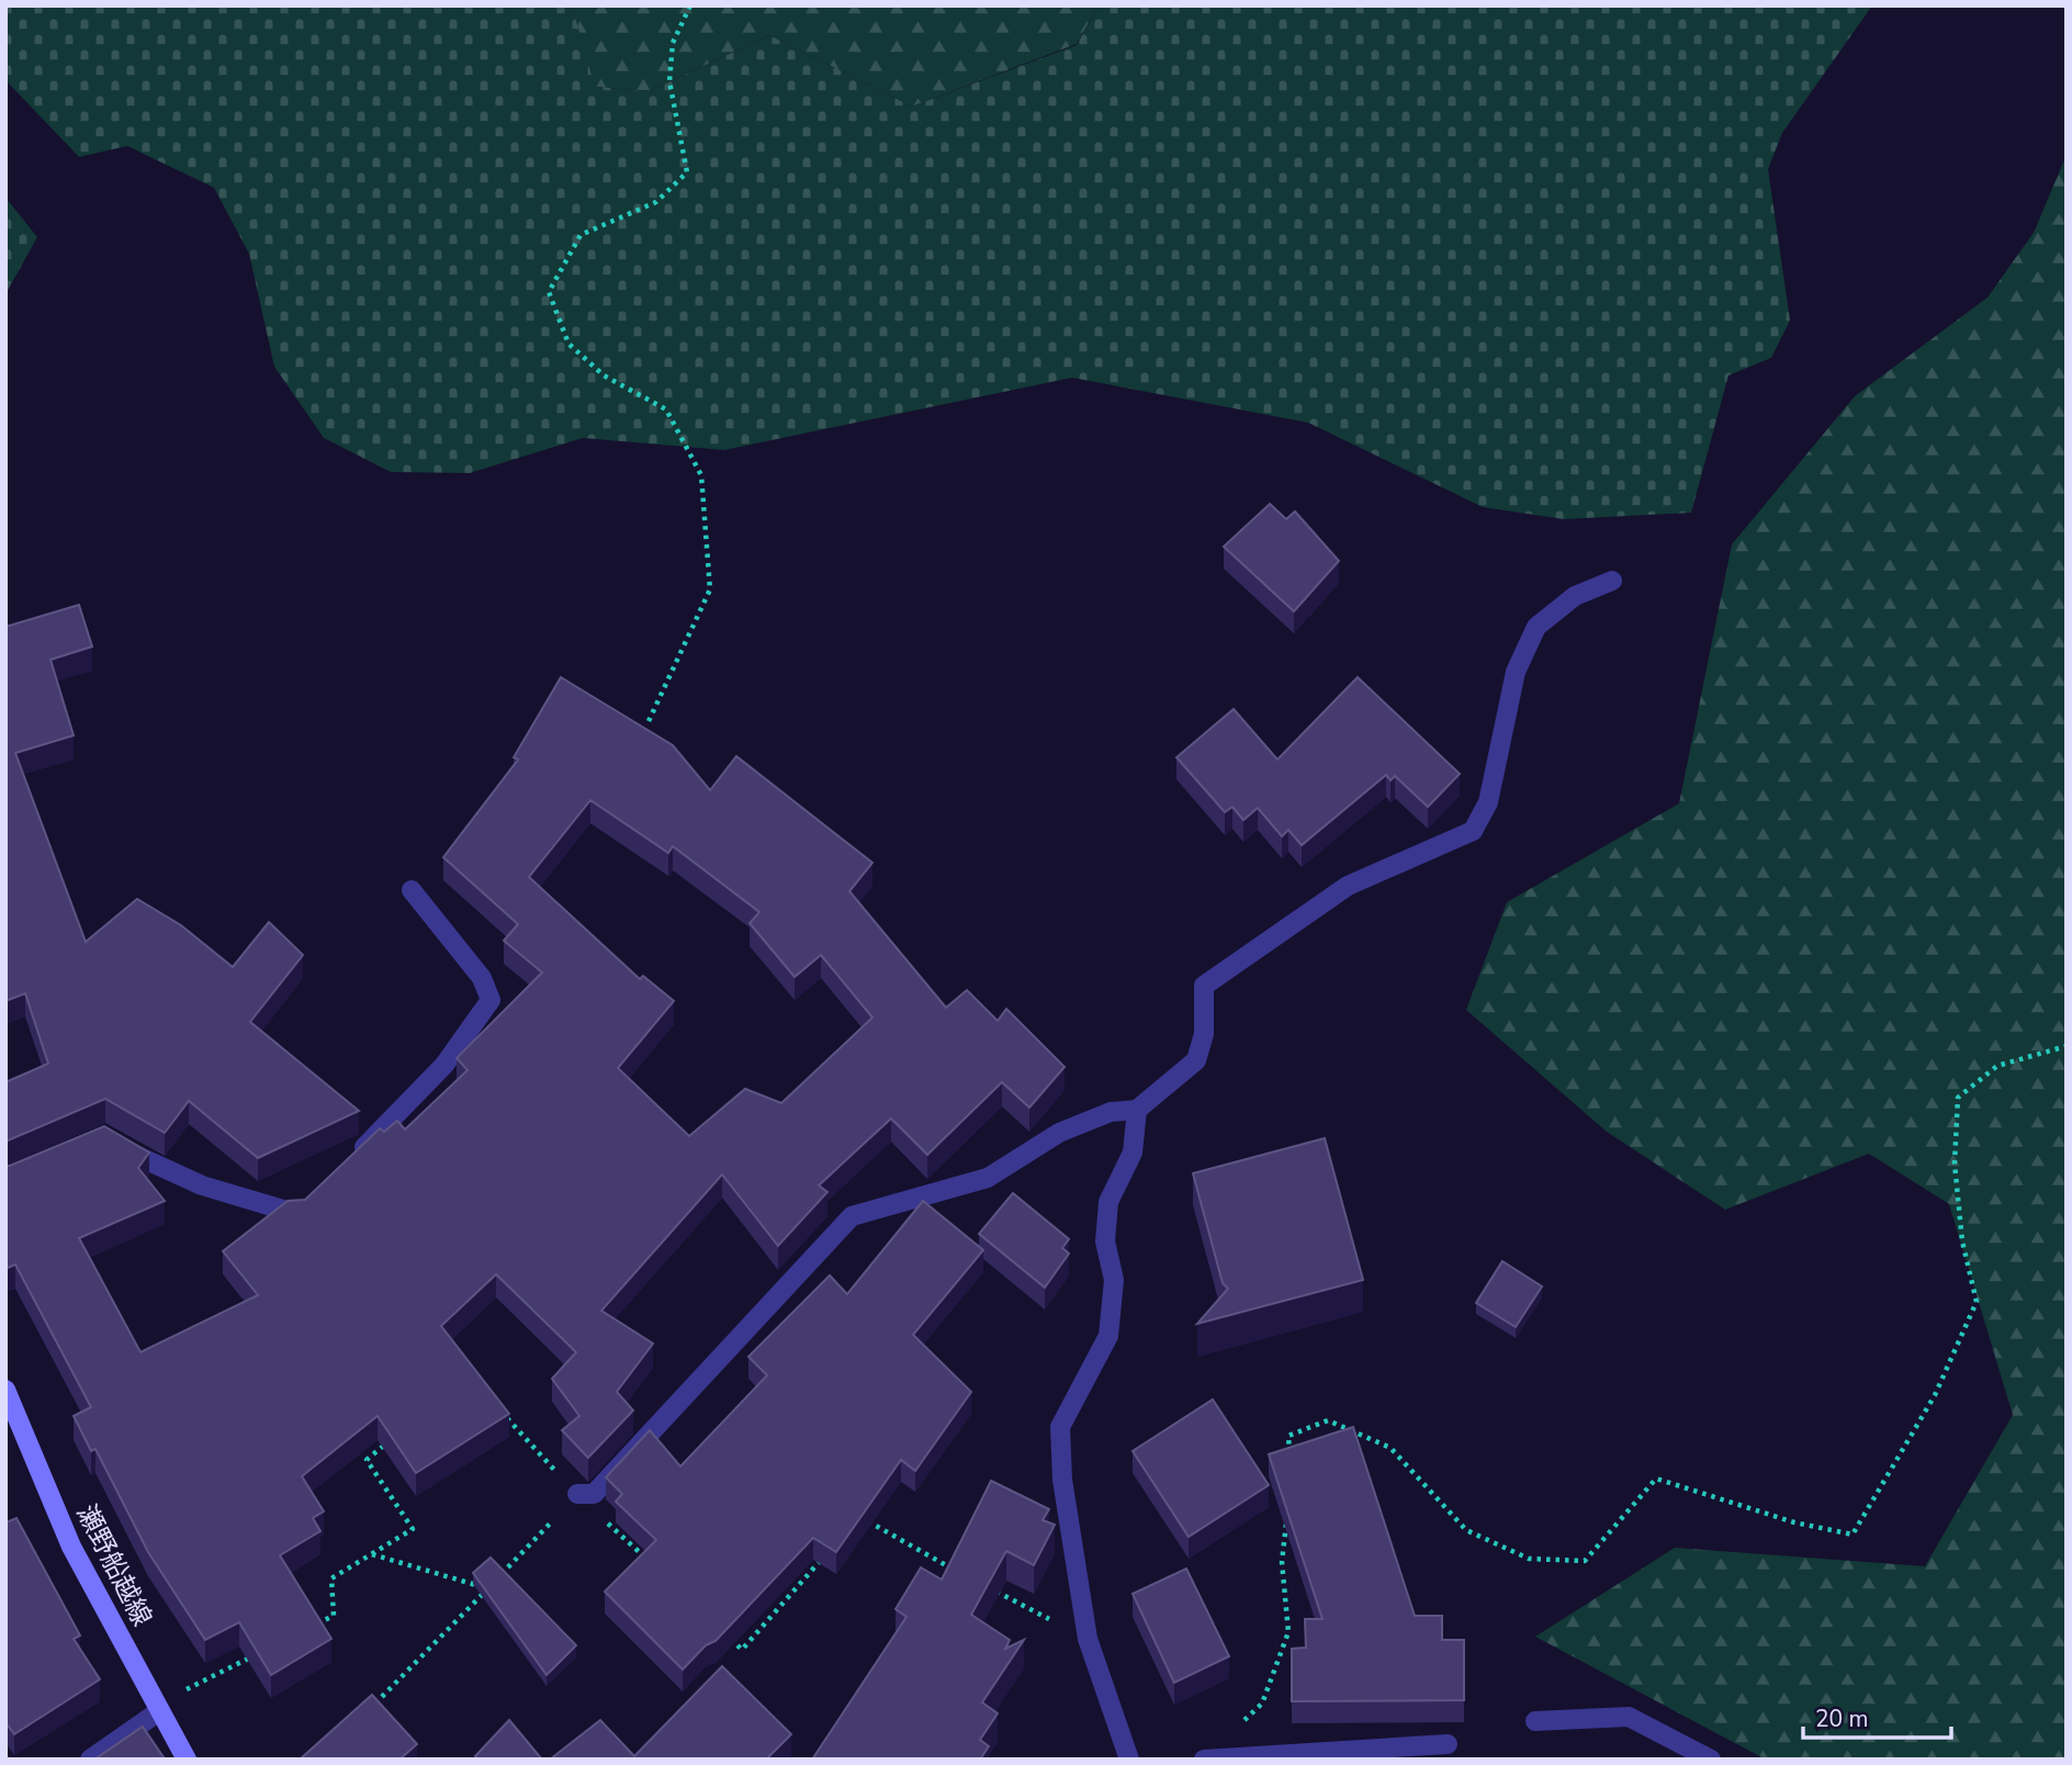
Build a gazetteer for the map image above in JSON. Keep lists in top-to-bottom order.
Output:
{
  "streets": {
    "main road": ["瀬野船越線"]
  },
  "scale_bar": "20 m"
}
